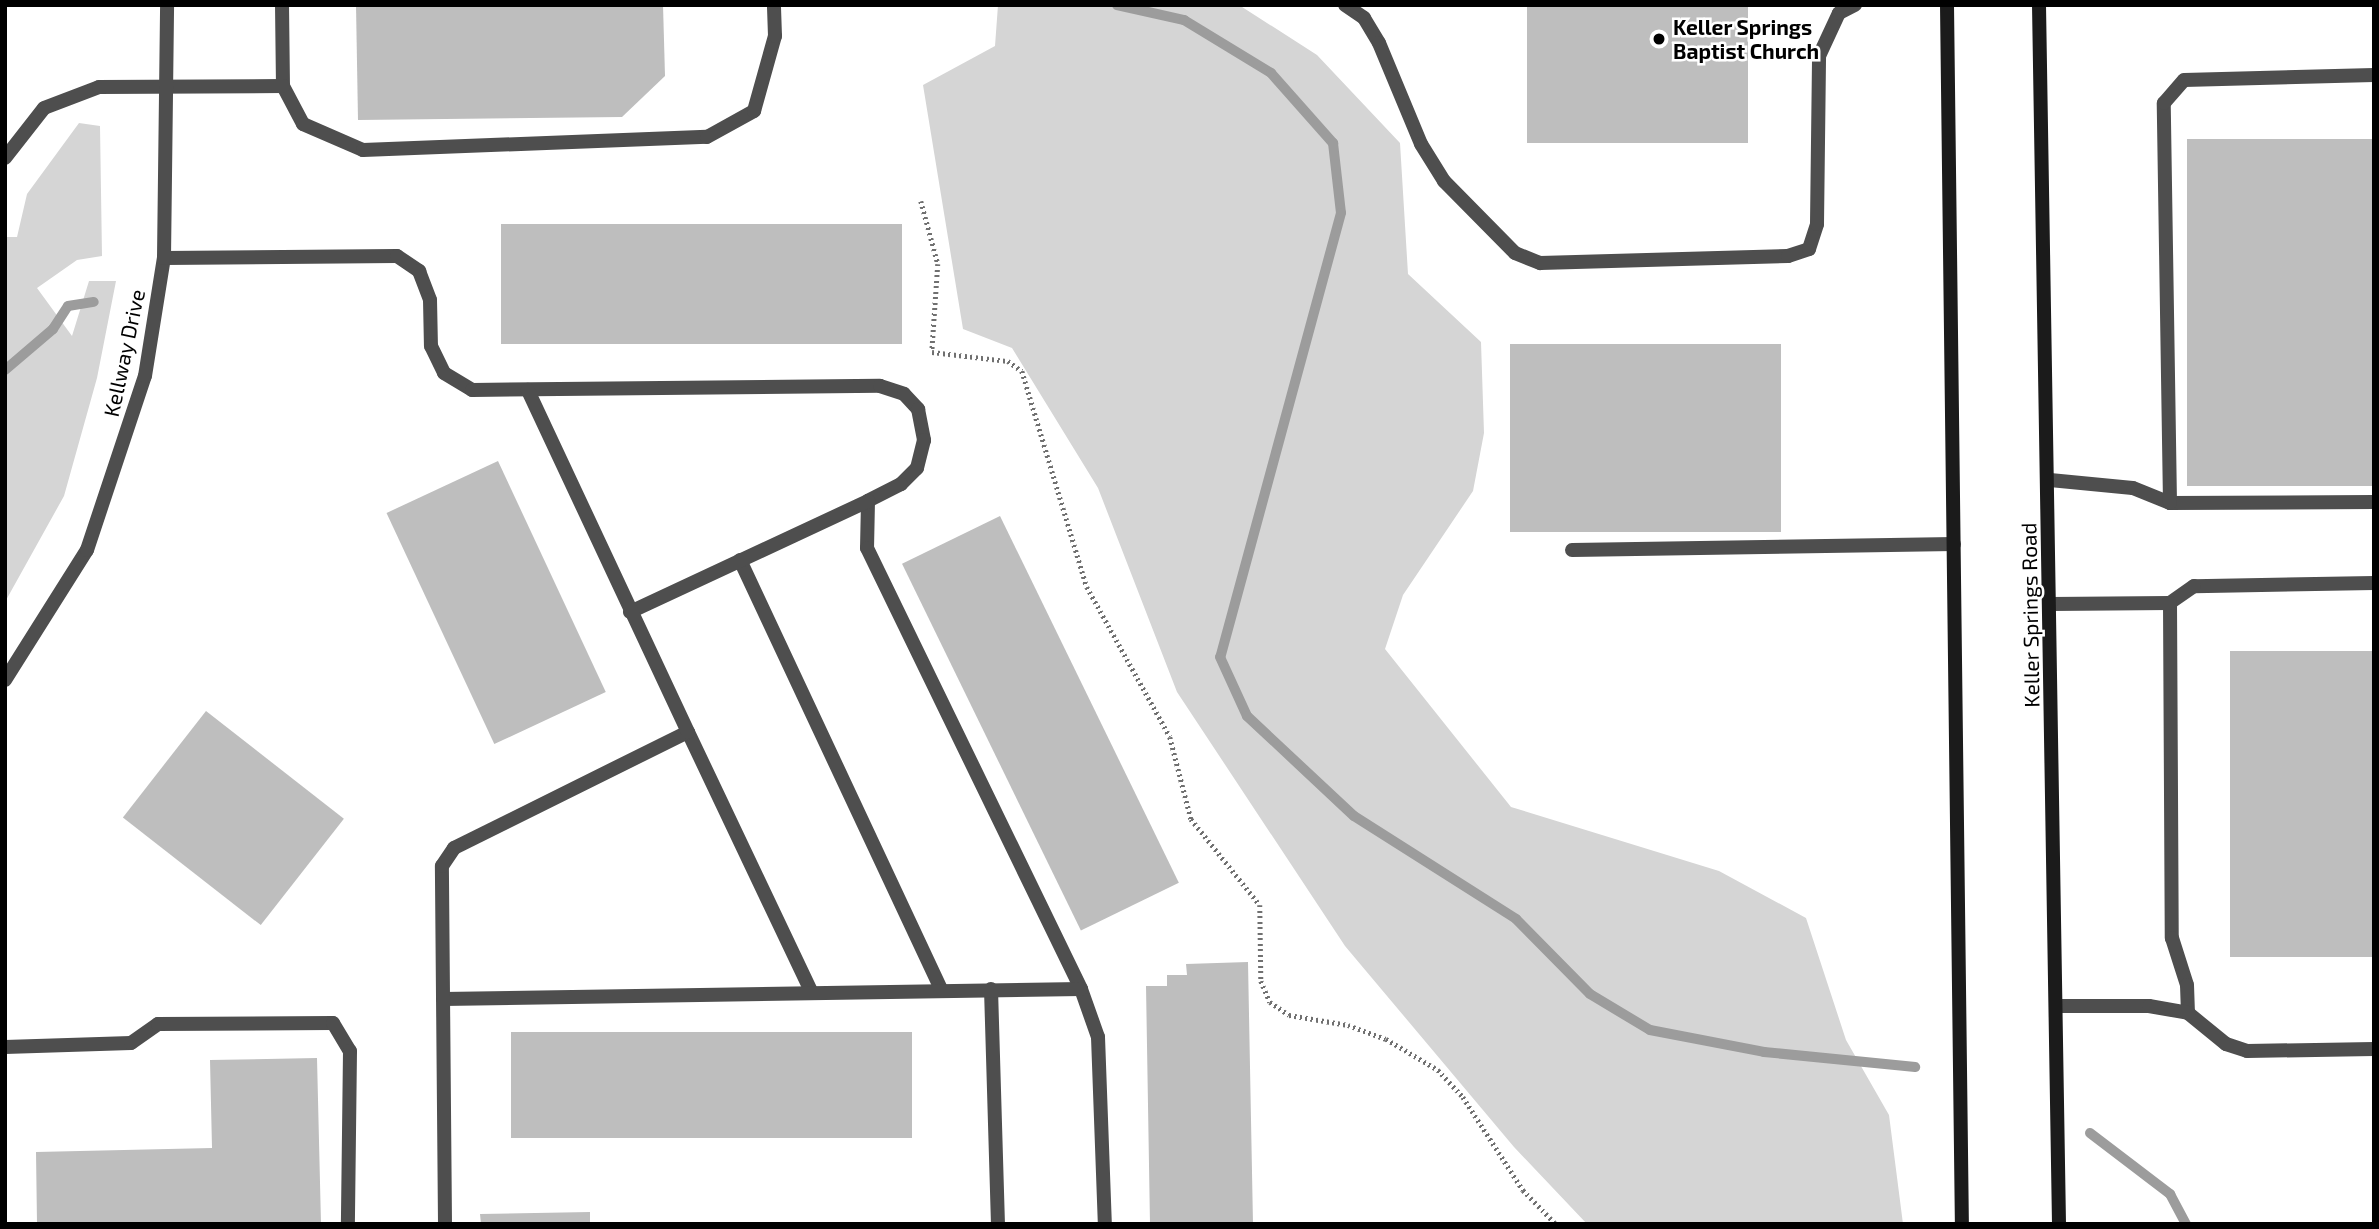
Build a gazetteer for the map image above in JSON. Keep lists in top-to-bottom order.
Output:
{
  "streets": {
    "main road": ["Keller Springs Road"],
    "street": ["Kellway Drive"]
  },
  "places": ["Keller Springs Baptist Church"]
}
